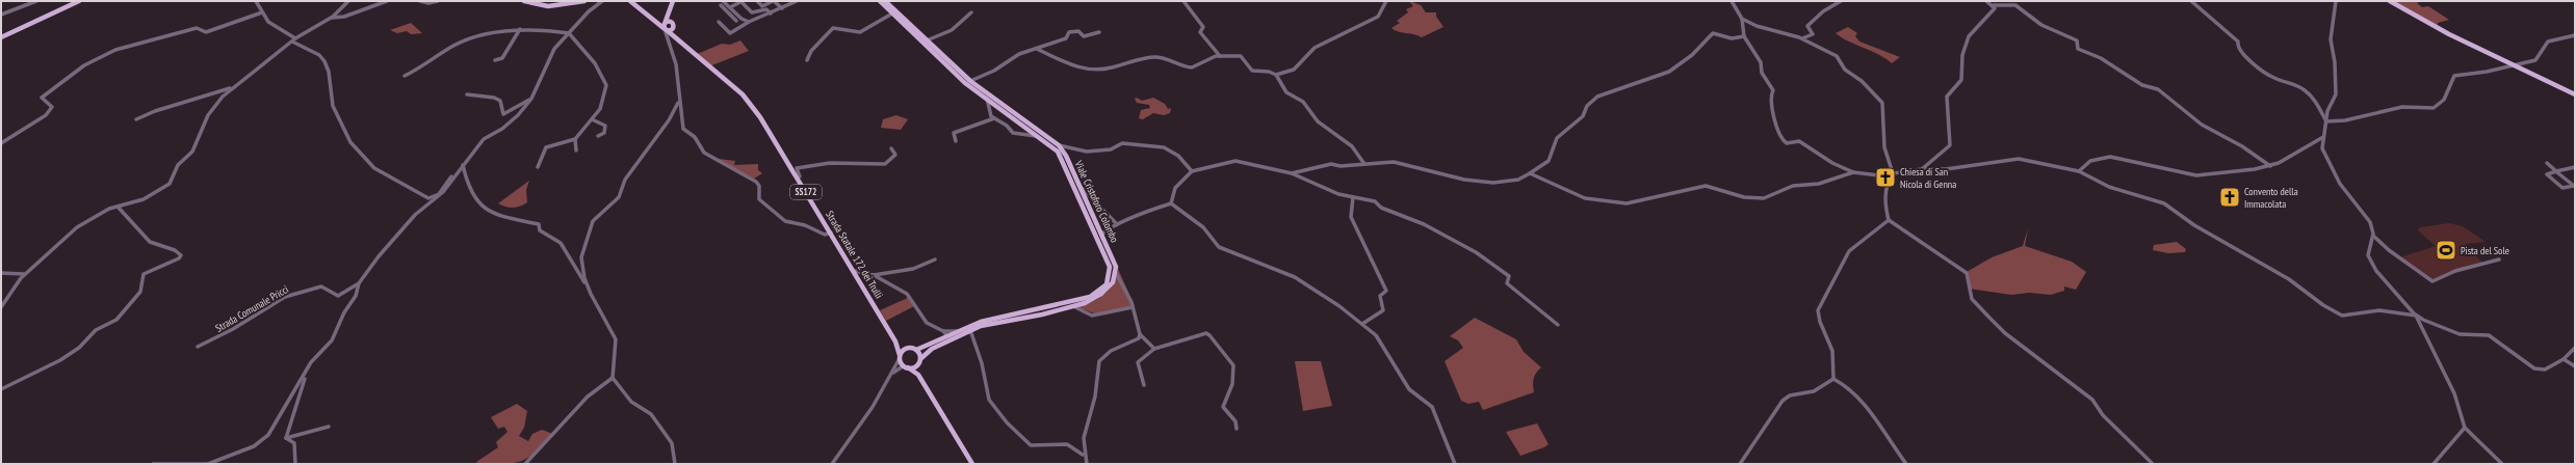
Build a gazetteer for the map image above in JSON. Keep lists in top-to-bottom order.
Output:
{
  "streets": {
    "main road": ["SS172", "Viale Cristoforo Colombo", "Strada Statale 172 dei Trulli"],
    "street": ["Strada Comunale Pricci"]
  },
  "crossings": [
    ["SS172", "Strada Statale 172 dei Trulli"],
    ["Viale Cristoforo Colombo", "Strada Statale 172 dei Trulli"]
  ],
  "places": {
    "church": ["Chiesa di San Nicola di Genna", "Convento della Immacolata"],
    "sports": ["Pista del Sole"]
  }
}
